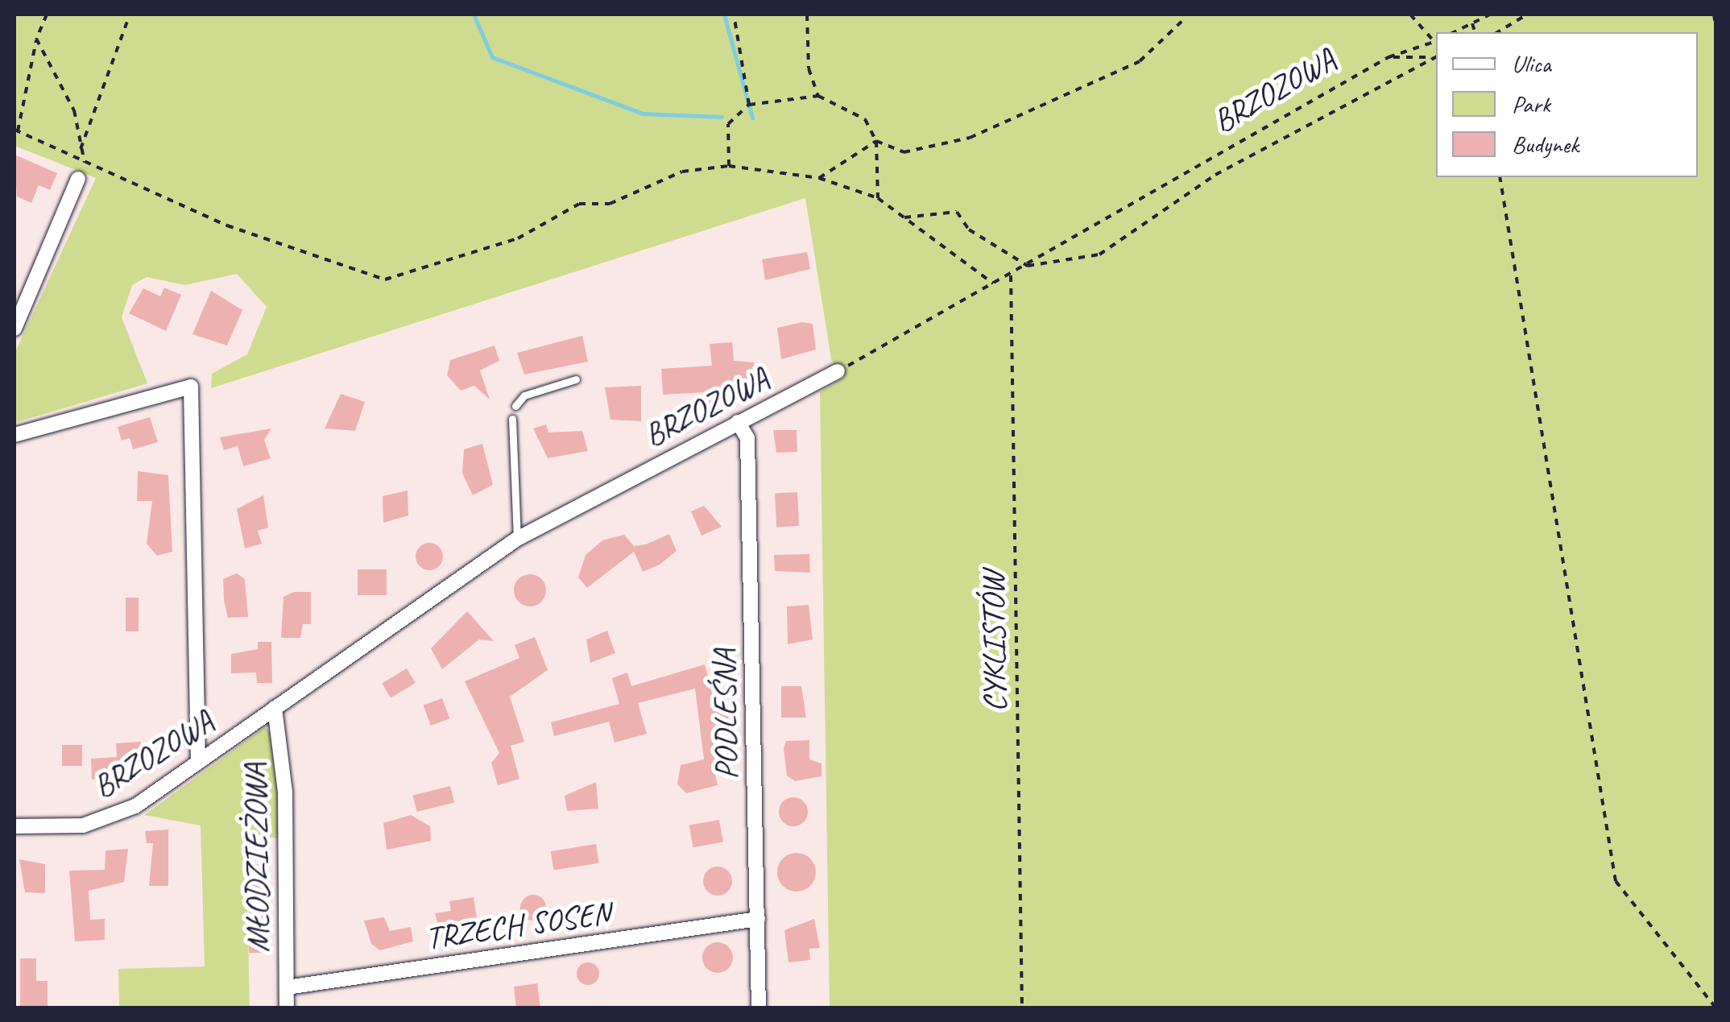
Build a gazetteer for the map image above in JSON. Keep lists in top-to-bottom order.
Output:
{
  "streets": {
    "street": [
      "BRZOZOWA",
      "PODLEŚNA",
      "MŁODZIEŻOWA",
      "TRZECH SOSEN"
    ],
    "path": ["CYKLISTÓW"]
  },
  "crossings": [
    ["BRZOZOWA", "CYKLISTÓW"],
    ["BRZOZOWA", "PODLEŚNA"],
    ["BRZOZOWA", "MŁODZIEŻOWA"],
    ["PODLEŚNA", "TRZECH SOSEN"],
    ["MŁODZIEŻOWA", "TRZECH SOSEN"]
  ],
  "legend": ["Ulica", "Park", "Budynek"]
}
